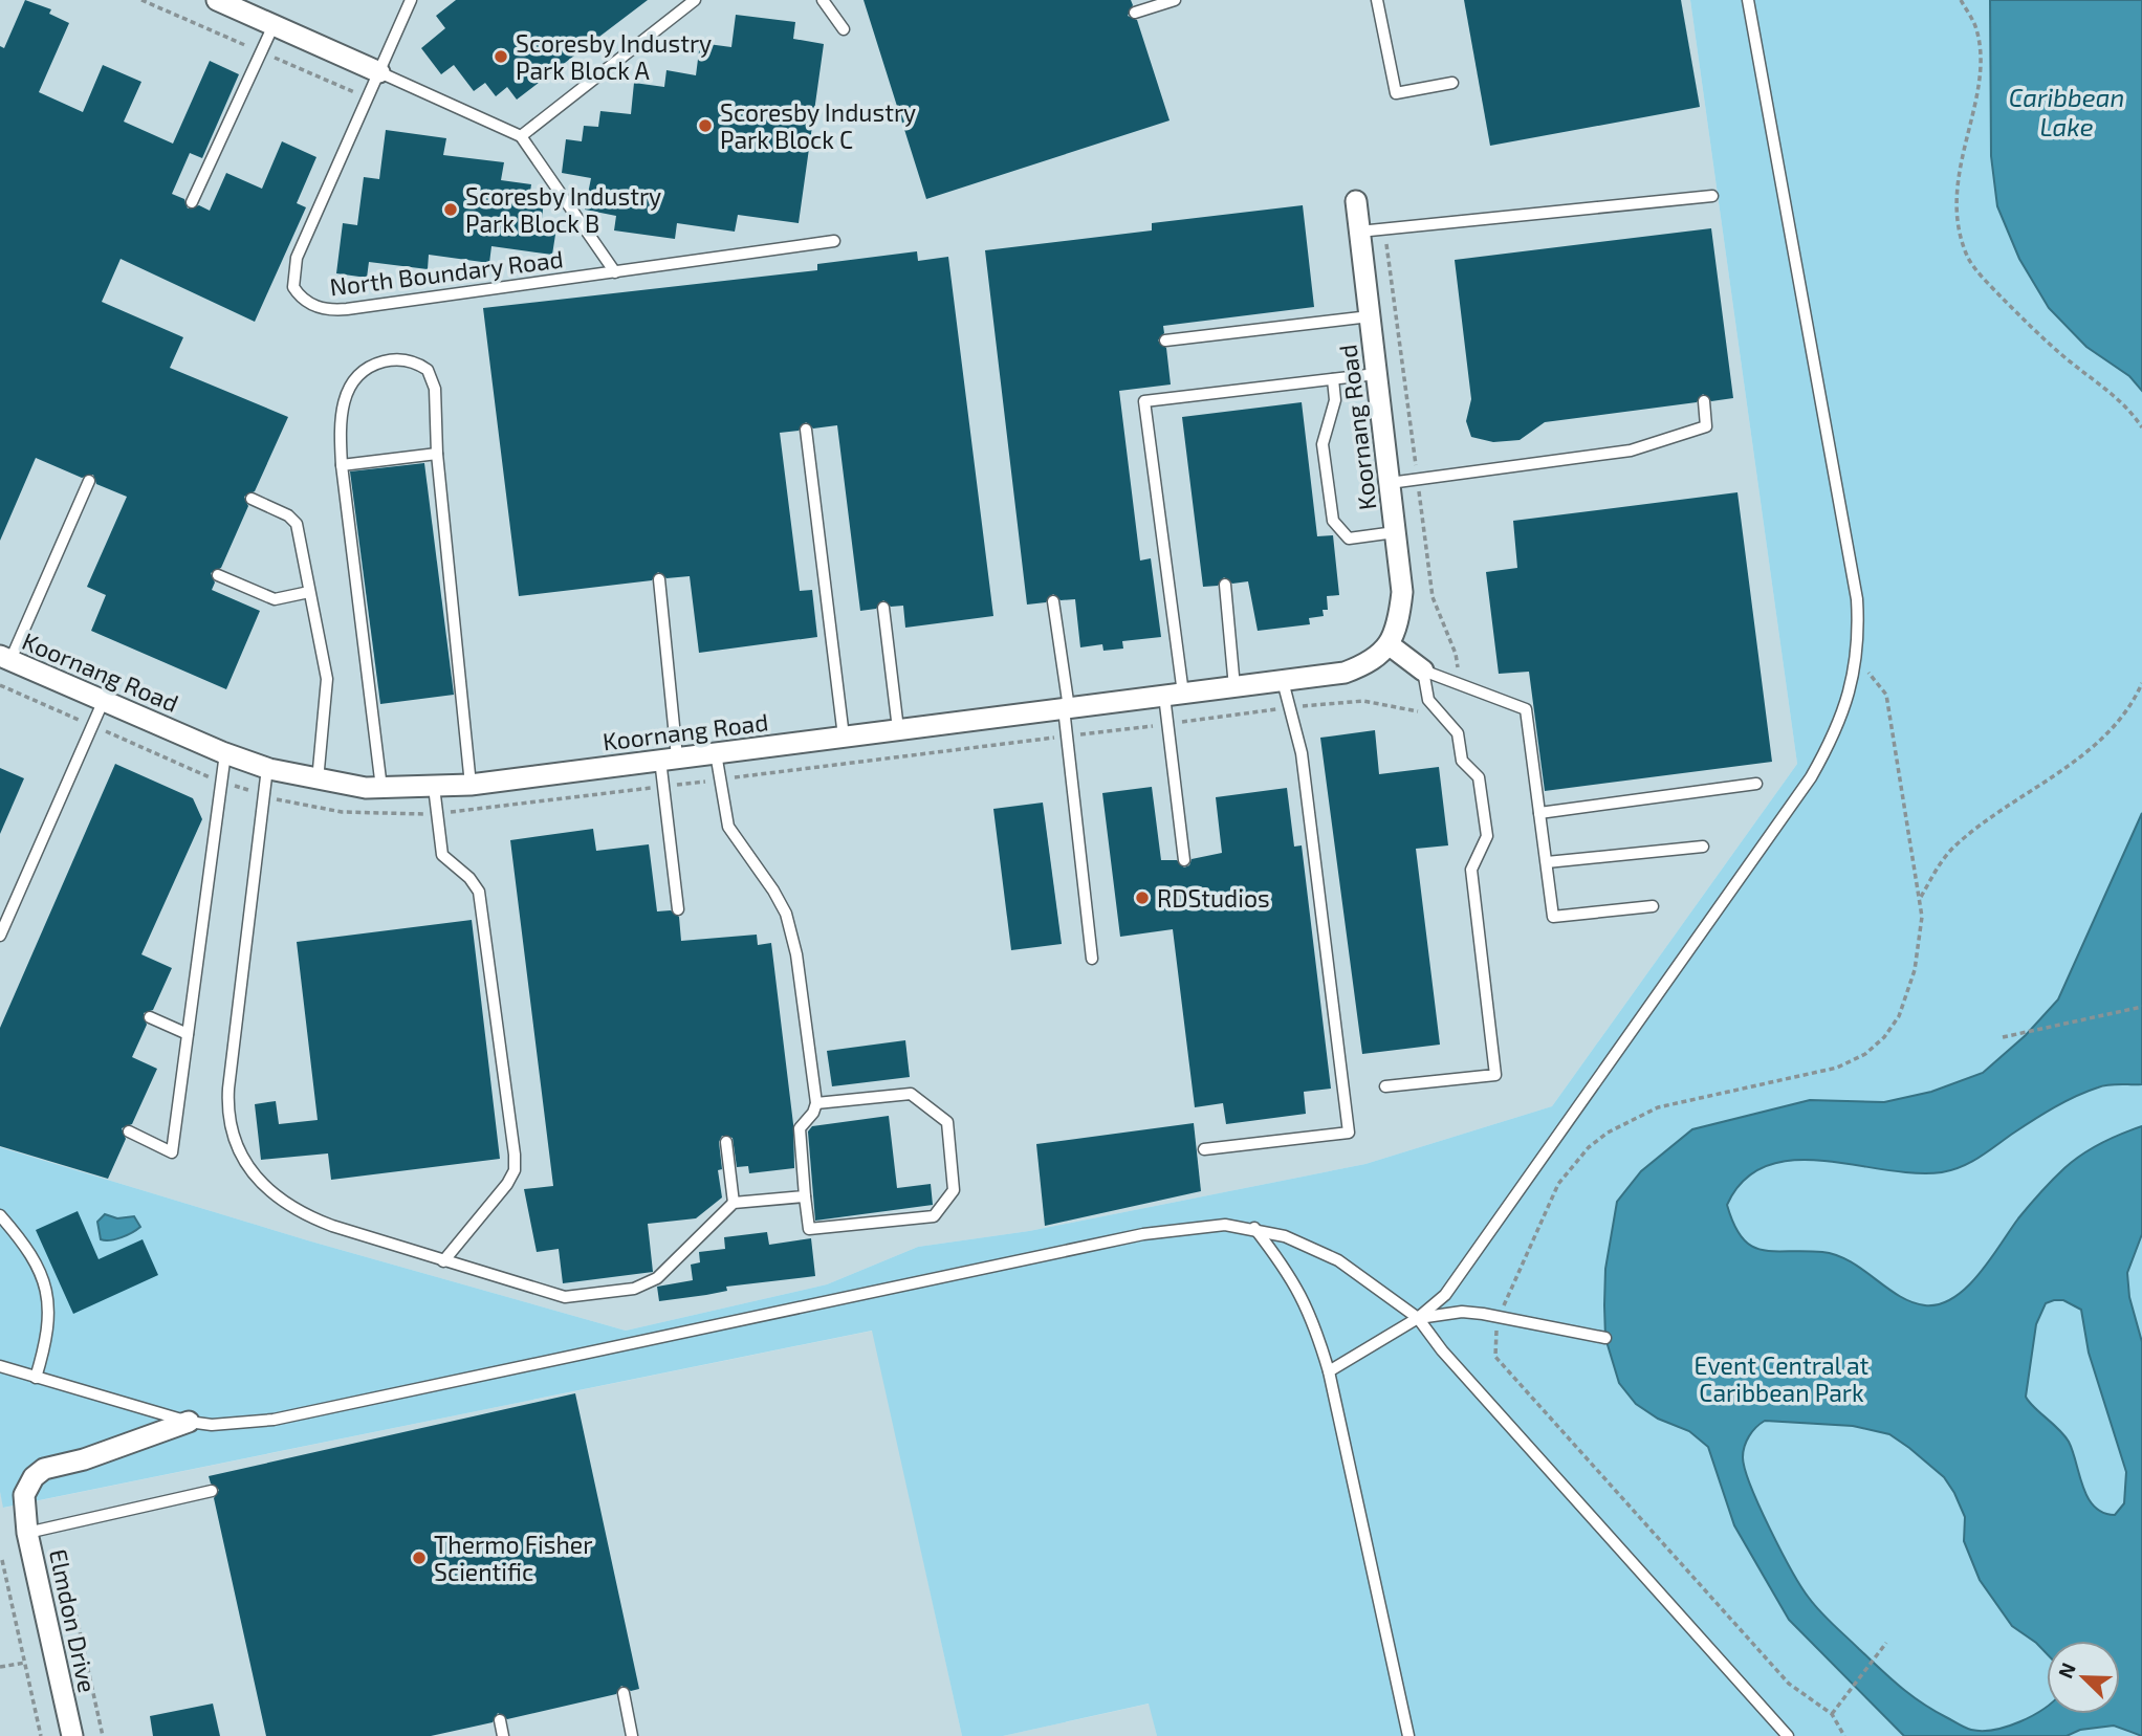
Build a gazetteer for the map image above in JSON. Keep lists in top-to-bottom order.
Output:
{
  "streets": {
    "street": ["Koornang Road", "Elmdon Drive"],
    "lane": ["North Boundary Road"]
  },
  "water": ["Caribbean Lake"],
  "parks": ["Event Central at Caribbean Park"],
  "places": [
    "Scoresby Industry Park Block A",
    "Scoresby Industry Park Block C",
    "Scoresby Industry Park Block B",
    "RDStudios",
    "Thermo Fisher Scientific"
  ],
  "north": "top left"
}
